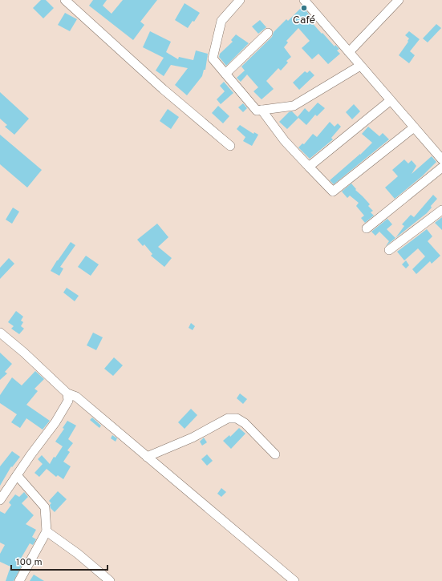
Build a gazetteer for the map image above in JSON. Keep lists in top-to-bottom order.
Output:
{
  "places": ["Café"],
  "scale_bar": "100 m"
}
